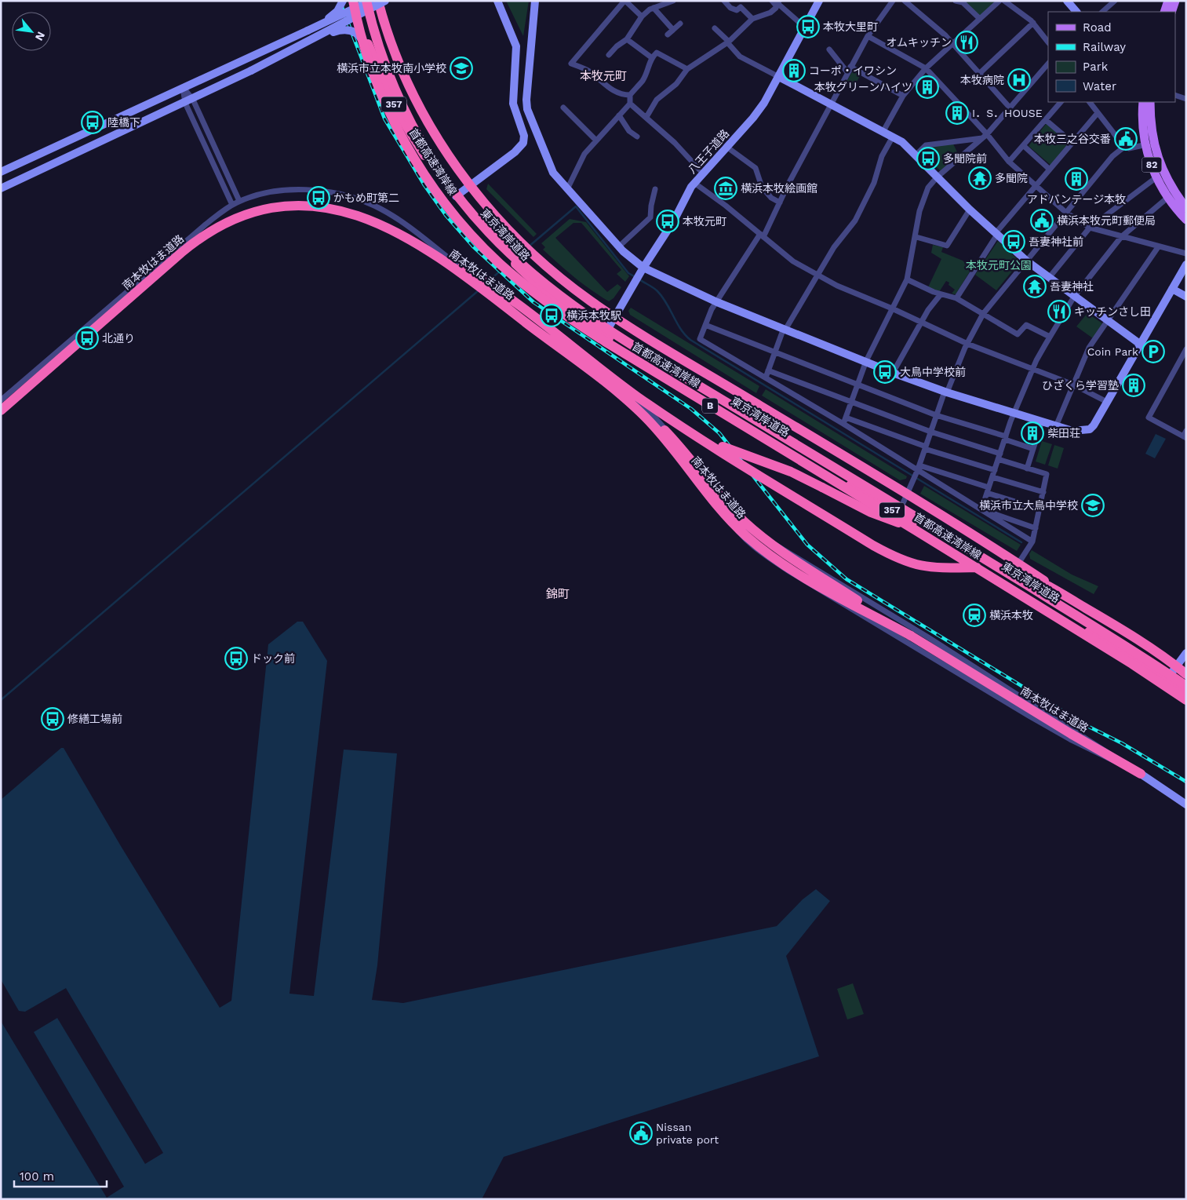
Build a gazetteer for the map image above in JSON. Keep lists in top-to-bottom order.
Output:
{
  "streets": {
    "highway": [
      "357",
      "首都高速湾岸線",
      "東京湾岸道路",
      "南本牧はま道路",
      "B"
    ],
    "main road": ["82"],
    "street": ["八王子道路"]
  },
  "crossings": [
    ["八王子道路", "東京湾岸道路"],
    ["首都高速湾岸線", "東京湾岸道路"]
  ],
  "districts": ["本牧元町", "錦町"],
  "parks": ["本牧元町公園"],
  "places": {
    "bus stop": [
      "本牧大里町",
      "陸橋下",
      "多聞院前",
      "かもめ町第二",
      "本牧元町",
      "吾妻神社前",
      "横浜本牧駅",
      "北通り",
      "大鳥中学校前",
      "ドック前",
      "修繕工場前"
    ],
    "restaurant": ["オムキッチン", "キッチンさし田"],
    "school or university": ["横浜市立本牧南小学校", "横浜市立大鳥中学校"],
    "building": [
      "コーポ・イワシン",
      "本牧グリーンハイツ",
      "I．S．HOUSE",
      "アドバンテージ本牧",
      "ひざくら学習塾",
      "柴田荘"
    ],
    "hospital": ["本牧病院"],
    "public building": ["本牧三之谷交番", "横浜本牧元町郵便局", "Nissan private port"],
    "temple": ["多聞院", "吾妻神社"],
    "museum": ["横浜本牧絵画館"],
    "parking": ["Coin Park"],
    "station": ["横浜本牧"]
  },
  "legend": [
    "Road",
    "Railway",
    "Park",
    "Water"
  ],
  "scale_bar": "100 m",
  "north": "bottom right"
}
